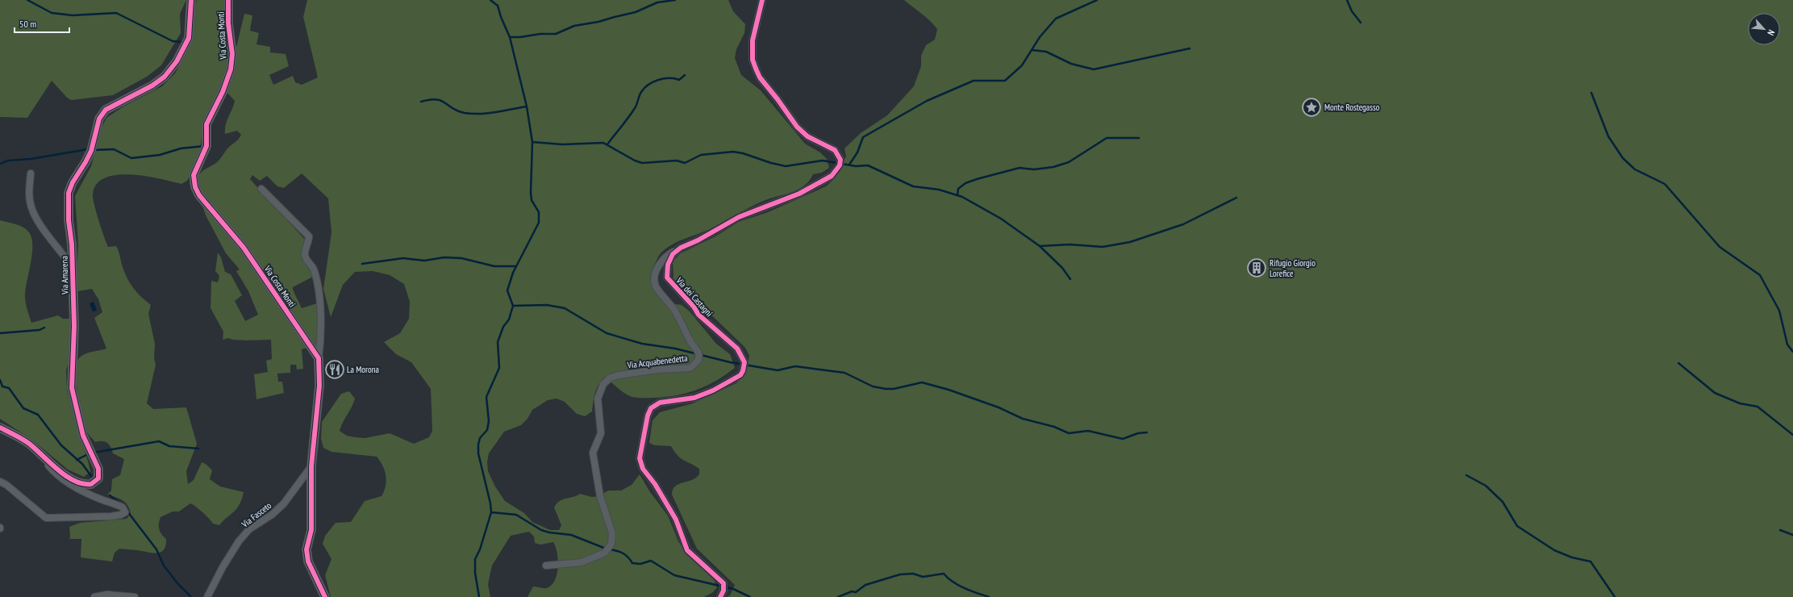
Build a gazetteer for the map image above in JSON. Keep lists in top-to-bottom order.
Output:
{
  "streets": {
    "street": [
      "Via Costa Monti",
      "Via Amarena",
      "Via dei Castagni",
      "Via Acquabenedetta",
      "Via Fasceto"
    ]
  },
  "crossings": [
    ["Via dei Castagni", "Via Acquabenedetta"]
  ],
  "places": {
    "place": ["Monte Rostegasso"],
    "building": ["Rifugio Giorgio Lorefice"],
    "restaurant": ["La Morona"]
  },
  "scale_bar": "50 m",
  "north": "bottom right"
}
